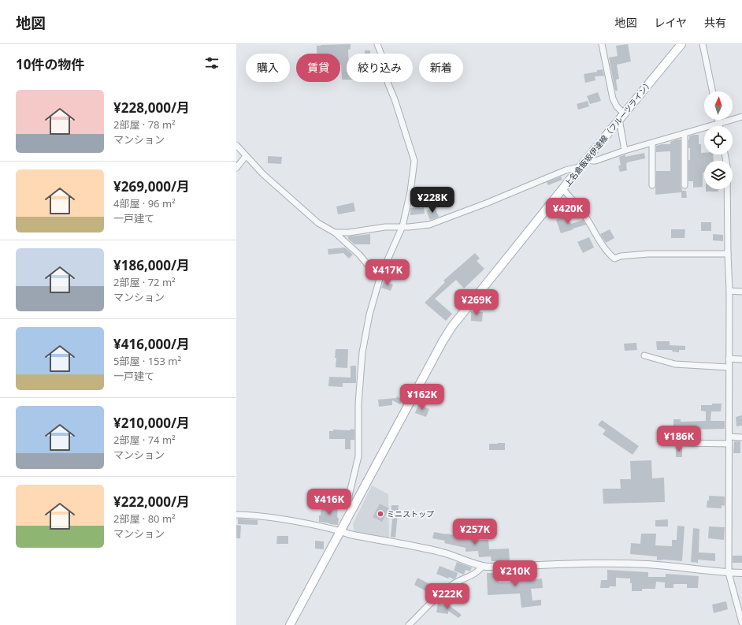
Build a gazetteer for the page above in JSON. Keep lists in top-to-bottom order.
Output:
{
  "streets": {
    "main road": ["上名倉飯坂伊達線（フルーツライン）"]
  },
  "places": ["ミニストップ"],
  "north": "top",
  "page": {
    "header": "地図",
    "nav": ["地図", "レイヤ", "共有"],
    "heading": "10件の物件",
    "chip": [
      "購入",
      "賃貸",
      "絞り込み",
      "新着"
    ],
    "list": [
      {
        "name": "¥228,000/月",
        "note": "2部屋 · 78 m² · マンション"
      },
      {
        "name": "¥269,000/月",
        "note": "4部屋 · 96 m² · 一戸建て"
      },
      {
        "name": "¥186,000/月",
        "note": "2部屋 · 72 m² · マンション"
      },
      {
        "name": "¥416,000/月",
        "note": "5部屋 · 153 m² · 一戸建て"
      },
      {
        "name": "¥210,000/月",
        "note": "2部屋 · 74 m² · マンション"
      },
      {
        "name": "¥222,000/月",
        "note": "2部屋 · 80 m² · マンション"
      }
    ],
    "price": [
      "¥228K",
      "¥420K",
      "¥417K",
      "¥269K",
      "¥162K",
      "¥186K",
      "¥416K",
      "¥257K",
      "¥210K",
      "¥222K"
    ]
  }
}
